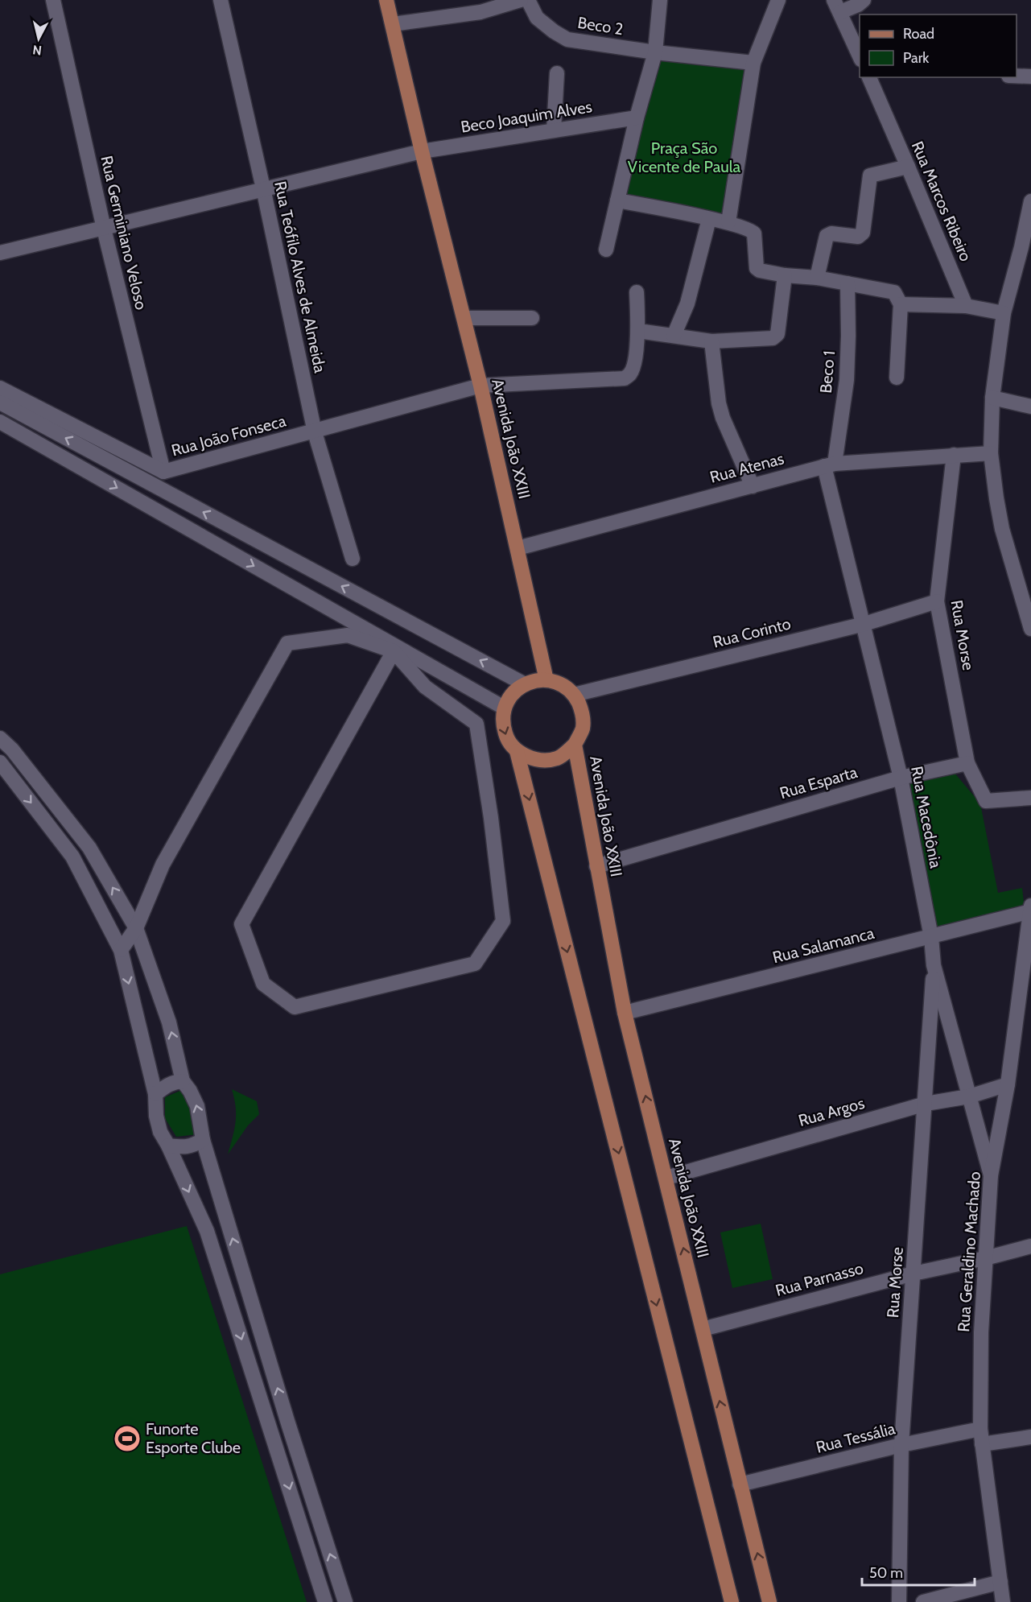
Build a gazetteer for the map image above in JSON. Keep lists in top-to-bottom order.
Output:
{
  "streets": {
    "main road": ["Avenida João XXIII"],
    "street": [
      "Beco 2",
      "Beco Joaquim Alves",
      "Rua Marcos Ribeiro",
      "Rua Germiniano Veloso",
      "Rua Teófilo Alves de Almeida",
      "Beco 1",
      "Rua João Fonseca",
      "Rua Atenas",
      "Rua Corinto",
      "Rua Morse",
      "Rua Esparta",
      "Rua Macedônia",
      "Rua Salamanca",
      "Rua Argos",
      "Rua Geraldino Machado",
      "Rua Parnasso",
      "Rua Tessália"
    ]
  },
  "crossings": [
    ["Beco Joaquim Alves", "Rua Germiniano Veloso"],
    ["Beco Joaquim Alves", "Rua Teófilo Alves de Almeida"],
    ["Beco Joaquim Alves", "Avenida João XXIII"],
    ["Rua Germiniano Veloso", "Rua João Fonseca"],
    ["Rua Teófilo Alves de Almeida", "Rua João Fonseca"],
    ["Beco 1", "Rua Atenas"],
    ["Beco 1", "Rua Macedônia"],
    ["Rua João Fonseca", "Avenida João XXIII"],
    ["Avenida João XXIII", "Rua Atenas"],
    ["Avenida João XXIII", "Rua Corinto"],
    ["Avenida João XXIII", "Rua Esparta"],
    ["Avenida João XXIII", "Rua Salamanca"],
    ["Avenida João XXIII", "Rua Argos"],
    ["Avenida João XXIII", "Rua Parnasso"],
    ["Avenida João XXIII", "Rua Tessália"],
    ["Rua Atenas", "Rua Morse"],
    ["Rua Atenas", "Rua Macedônia"],
    ["Rua Corinto", "Rua Morse"],
    ["Rua Corinto", "Rua Macedônia"],
    ["Rua Morse", "Rua Esparta"],
    ["Rua Morse", "Rua Macedônia"],
    ["Rua Morse", "Rua Argos"],
    ["Rua Morse", "Rua Parnasso"],
    ["Rua Morse", "Rua Tessália"],
    ["Rua Esparta", "Rua Macedônia"],
    ["Rua Macedônia", "Rua Salamanca"],
    ["Rua Macedônia", "Rua Argos"],
    ["Rua Macedônia", "Rua Geraldino Machado"],
    ["Rua Salamanca", "Rua Geraldino Machado"],
    ["Rua Argos", "Rua Geraldino Machado"],
    ["Rua Geraldino Machado", "Rua Parnasso"],
    ["Rua Geraldino Machado", "Rua Tessália"]
  ],
  "parks": ["Praça São Vicente de Paula"],
  "places": {
    "sports": ["Funorte Esporte Clube"]
  },
  "legend": ["Road", "Park"],
  "scale_bar": "50 m",
  "north": "bottom"
}
